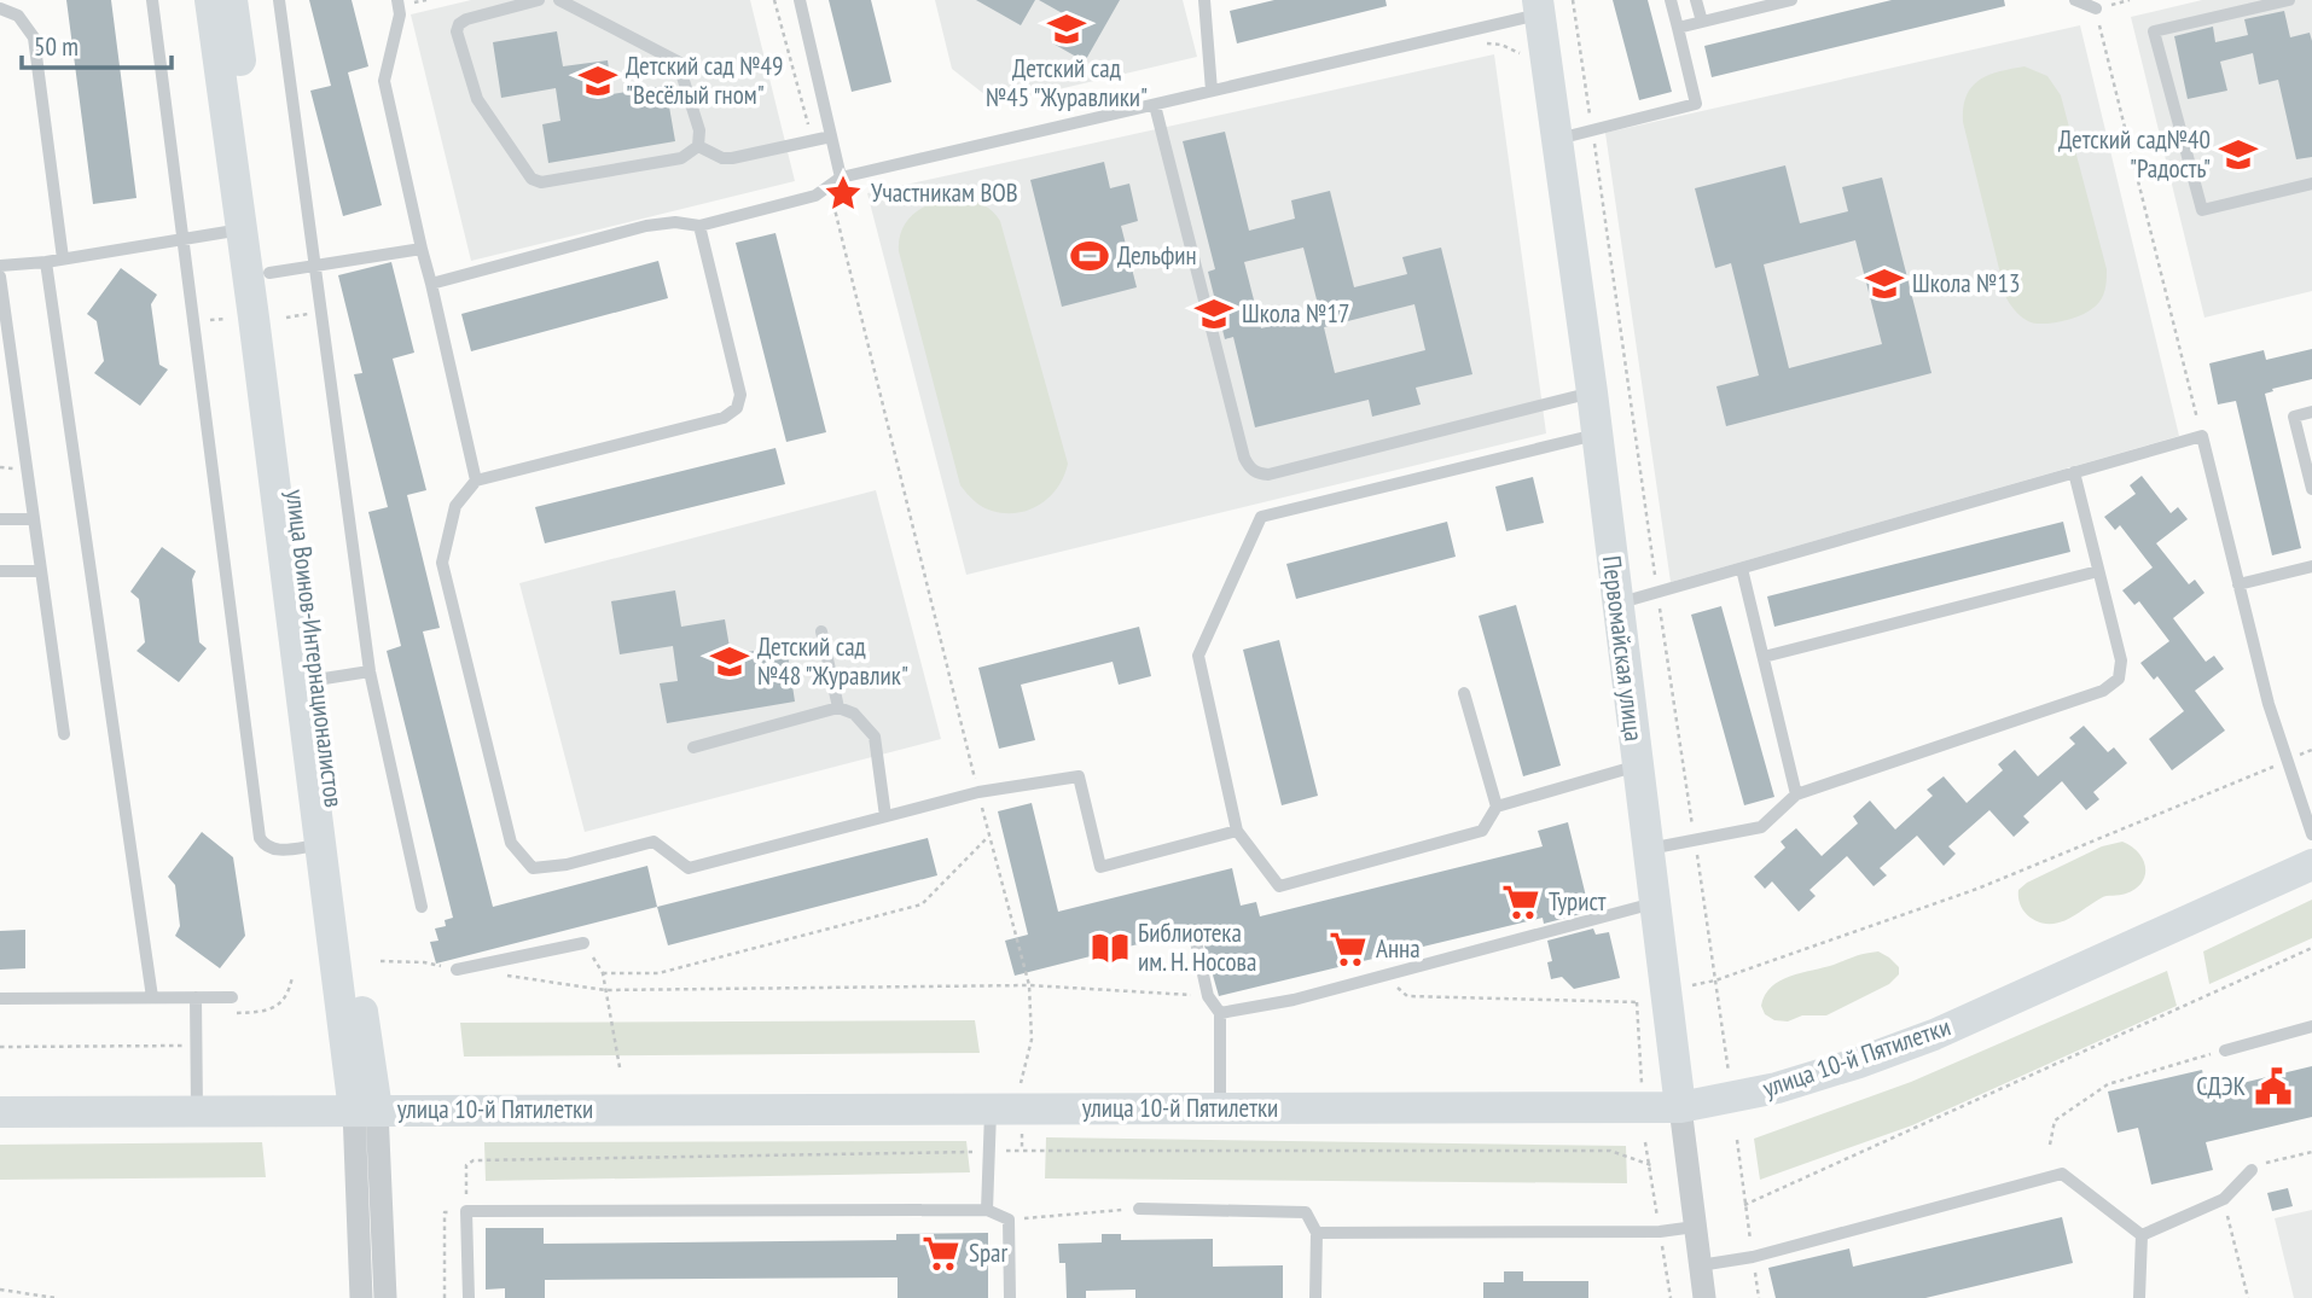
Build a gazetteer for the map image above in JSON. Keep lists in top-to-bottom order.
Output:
{
  "streets": {
    "main road": ["улица Воинов-Интернационалистов", "Первомайская улица", "улица 10-й Пятилетки"]
  },
  "crossings": [
    ["улица Воинов-Интернационалистов", "улица 10-й Пятилетки"],
    ["Первомайская улица", "улица 10-й Пятилетки"]
  ],
  "places": {
    "school or university": [
      "Детский сад №45 \"Журавлики\"",
      "Детский сад №49 \"Весёлый гном\"",
      "Детский сад№40 \"Радость\"",
      "Школа №13",
      "Школа №17",
      "Детский сад №48 \"Журавлик\""
    ],
    "place": ["Участникам ВОВ"],
    "sports": ["Дельфин"],
    "supermarket": ["Турист", "Анна", "Spar"],
    "library": ["Библиотека им. Н. Носова"],
    "public building": ["СДЭК"]
  },
  "scale_bar": "50 m"
}
